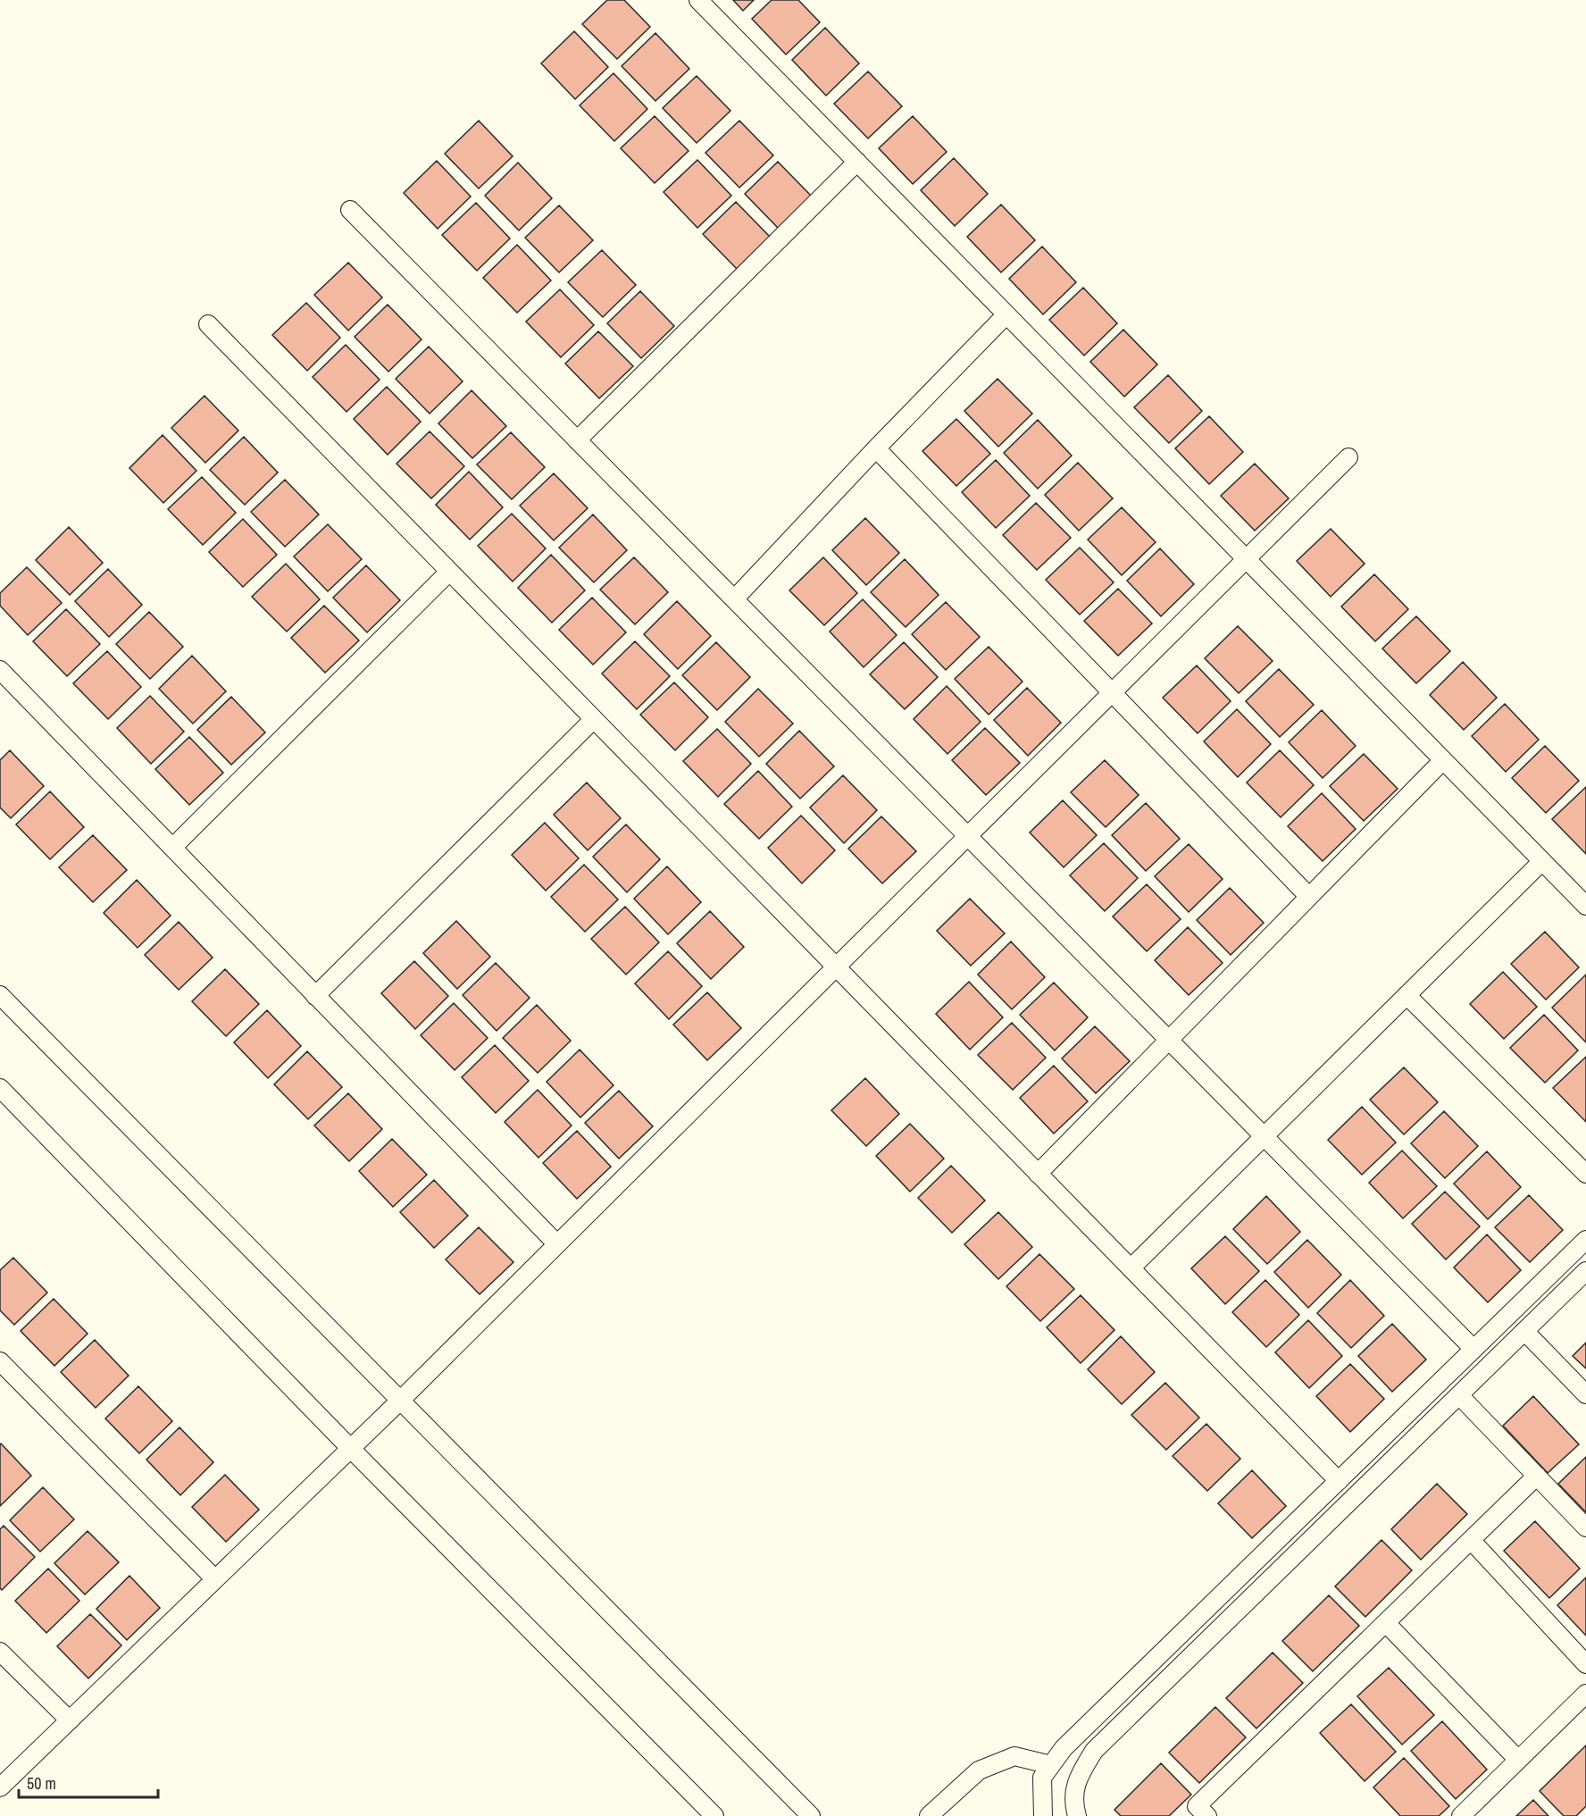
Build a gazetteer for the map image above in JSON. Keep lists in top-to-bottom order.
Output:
{
  "scale_bar": "50 m"
}
